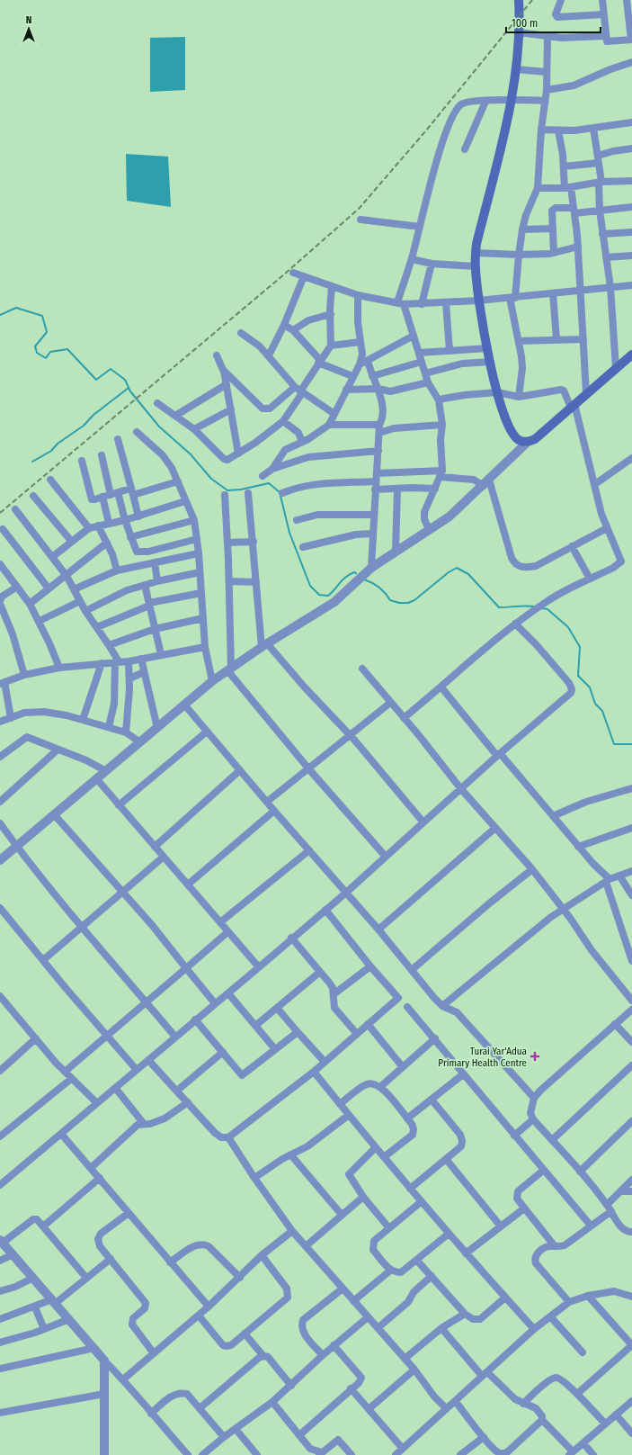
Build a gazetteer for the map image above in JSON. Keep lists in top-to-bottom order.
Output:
{
  "places": {
    "health": ["Turai Yar'Adua Primary Health Centre"]
  },
  "scale_bar": "100 m",
  "north": "top"
}
